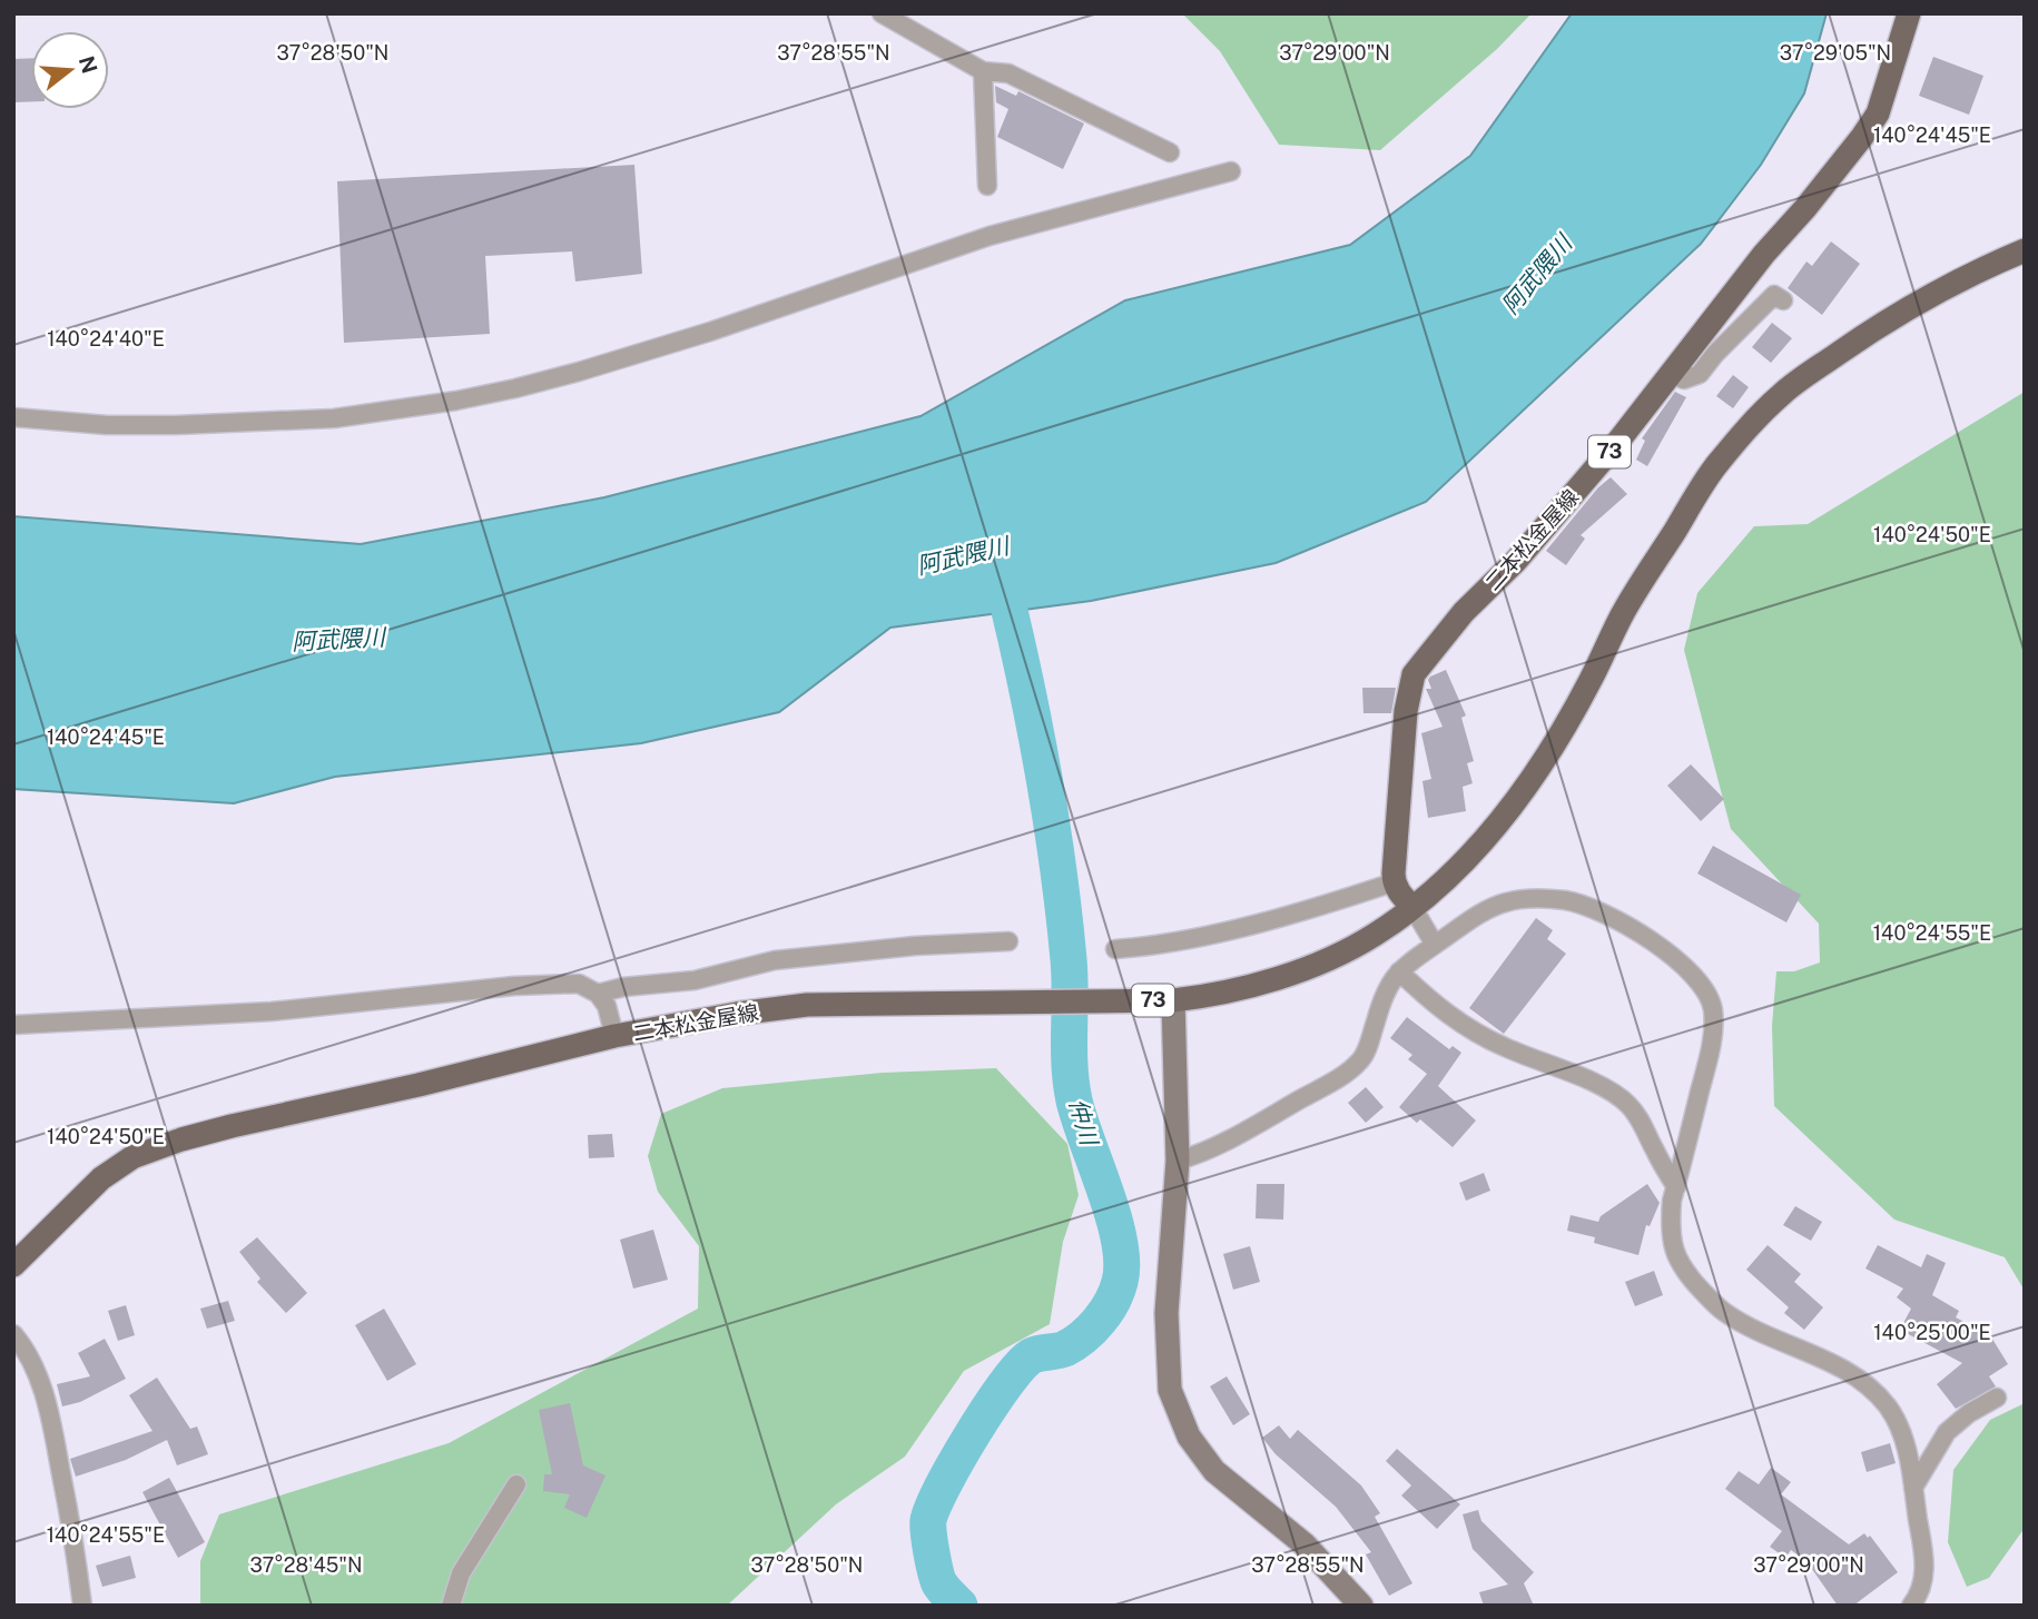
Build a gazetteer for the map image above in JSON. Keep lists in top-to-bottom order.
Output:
{
  "streets": {
    "main road": ["73", "二本松金屋線"]
  },
  "water": ["阿武隈川", "仲川"],
  "north": "right",
  "coordinates": [
    "37°28'50\"N",
    "37°28'55\"N",
    "37°29'00\"N",
    "37°29'05\"N",
    "140°24'45\"E",
    "140°24'40\"E",
    "140°24'50\"E",
    "140°24'55\"E",
    "140°25'00\"E",
    "37°28'45\"N"
  ]
}
